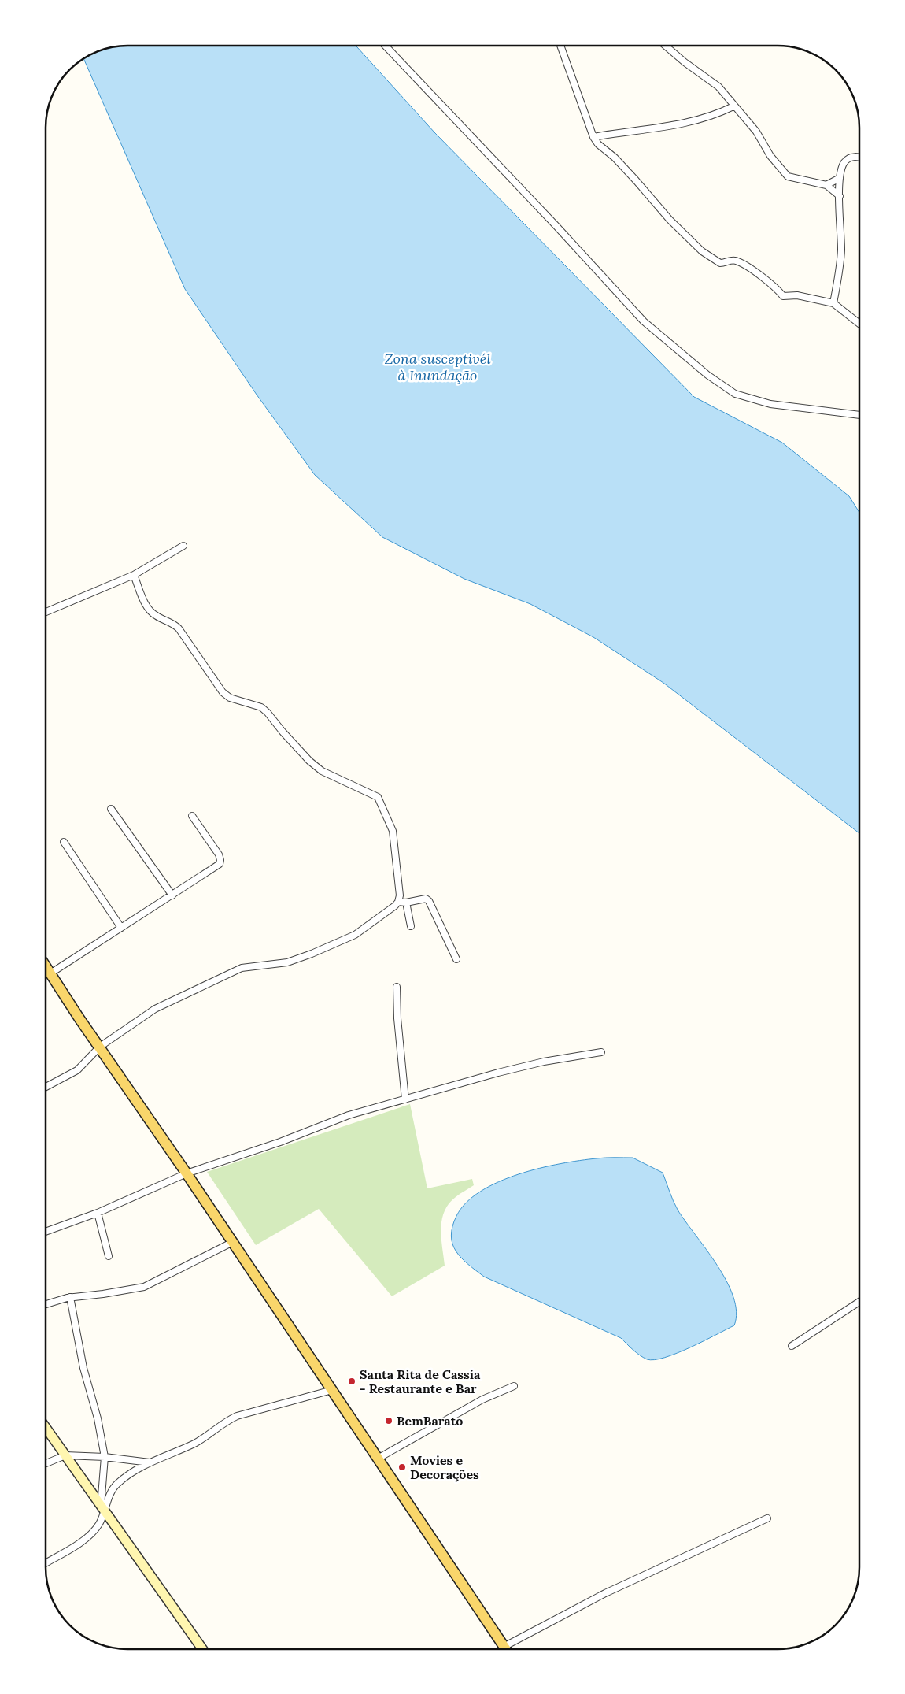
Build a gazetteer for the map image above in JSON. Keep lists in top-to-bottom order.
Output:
{
  "water": ["Zona susceptivél à Inundação"],
  "places": ["Santa Rita de Cassia - Restaurante e Bar", "BemBarato", "Movies e Decorações"]
}
